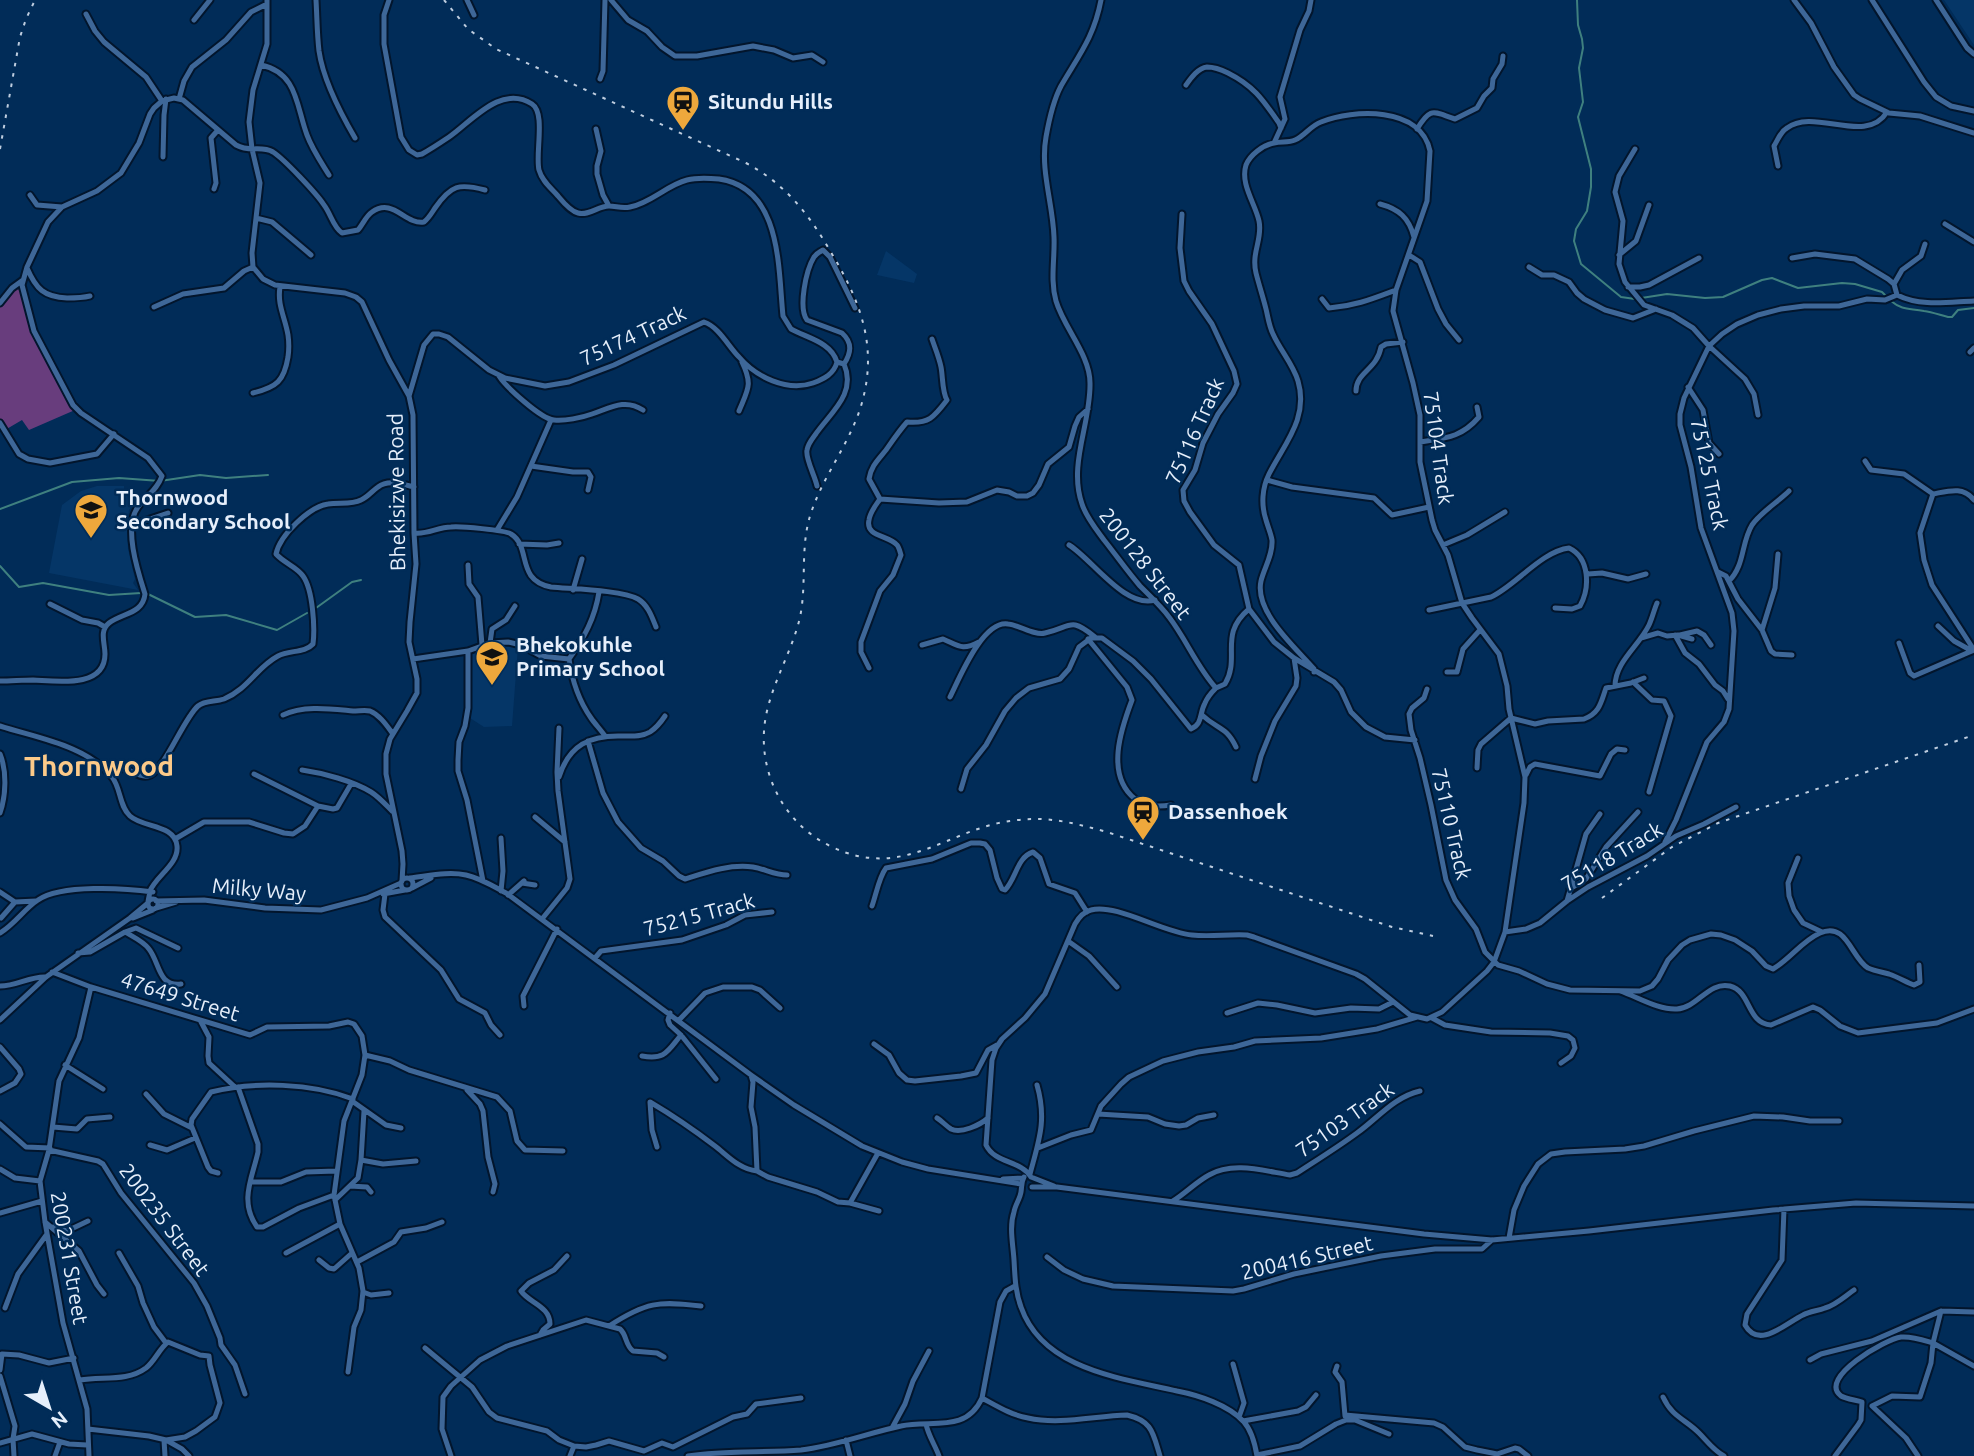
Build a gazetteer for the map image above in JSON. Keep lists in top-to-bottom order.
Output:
{
  "streets": {
    "street": [
      "75174 Track",
      "75116 Track",
      "75104 Track",
      "75125 Track",
      "Bhekisizwe Road",
      "200128 Street",
      "75110 Track",
      "75118 Track",
      "Milky Way",
      "75215 Track",
      "47649 Street",
      "75103 Track",
      "200235 Street",
      "200231 Street",
      "200416 Street"
    ]
  },
  "crossings": [
    ["75174 Track", "Bhekisizwe Road"],
    ["75104 Track", "75110 Track"],
    ["75104 Track", "75118 Track"],
    ["75125 Track", "75118 Track"],
    ["Bhekisizwe Road", "Milky Way"],
    ["Milky Way", "75215 Track"],
    ["Milky Way", "47649 Street"],
    ["47649 Street", "200231 Street"],
    ["200235 Street", "200231 Street"]
  ],
  "districts": ["Thornwood"],
  "places": {
    "station": ["Situndu Hills", "Dassenhoek"],
    "school or university": ["Thornwood Secondary School", "Bhekokuhle Primary School"]
  },
  "north": "bottom right"
}
